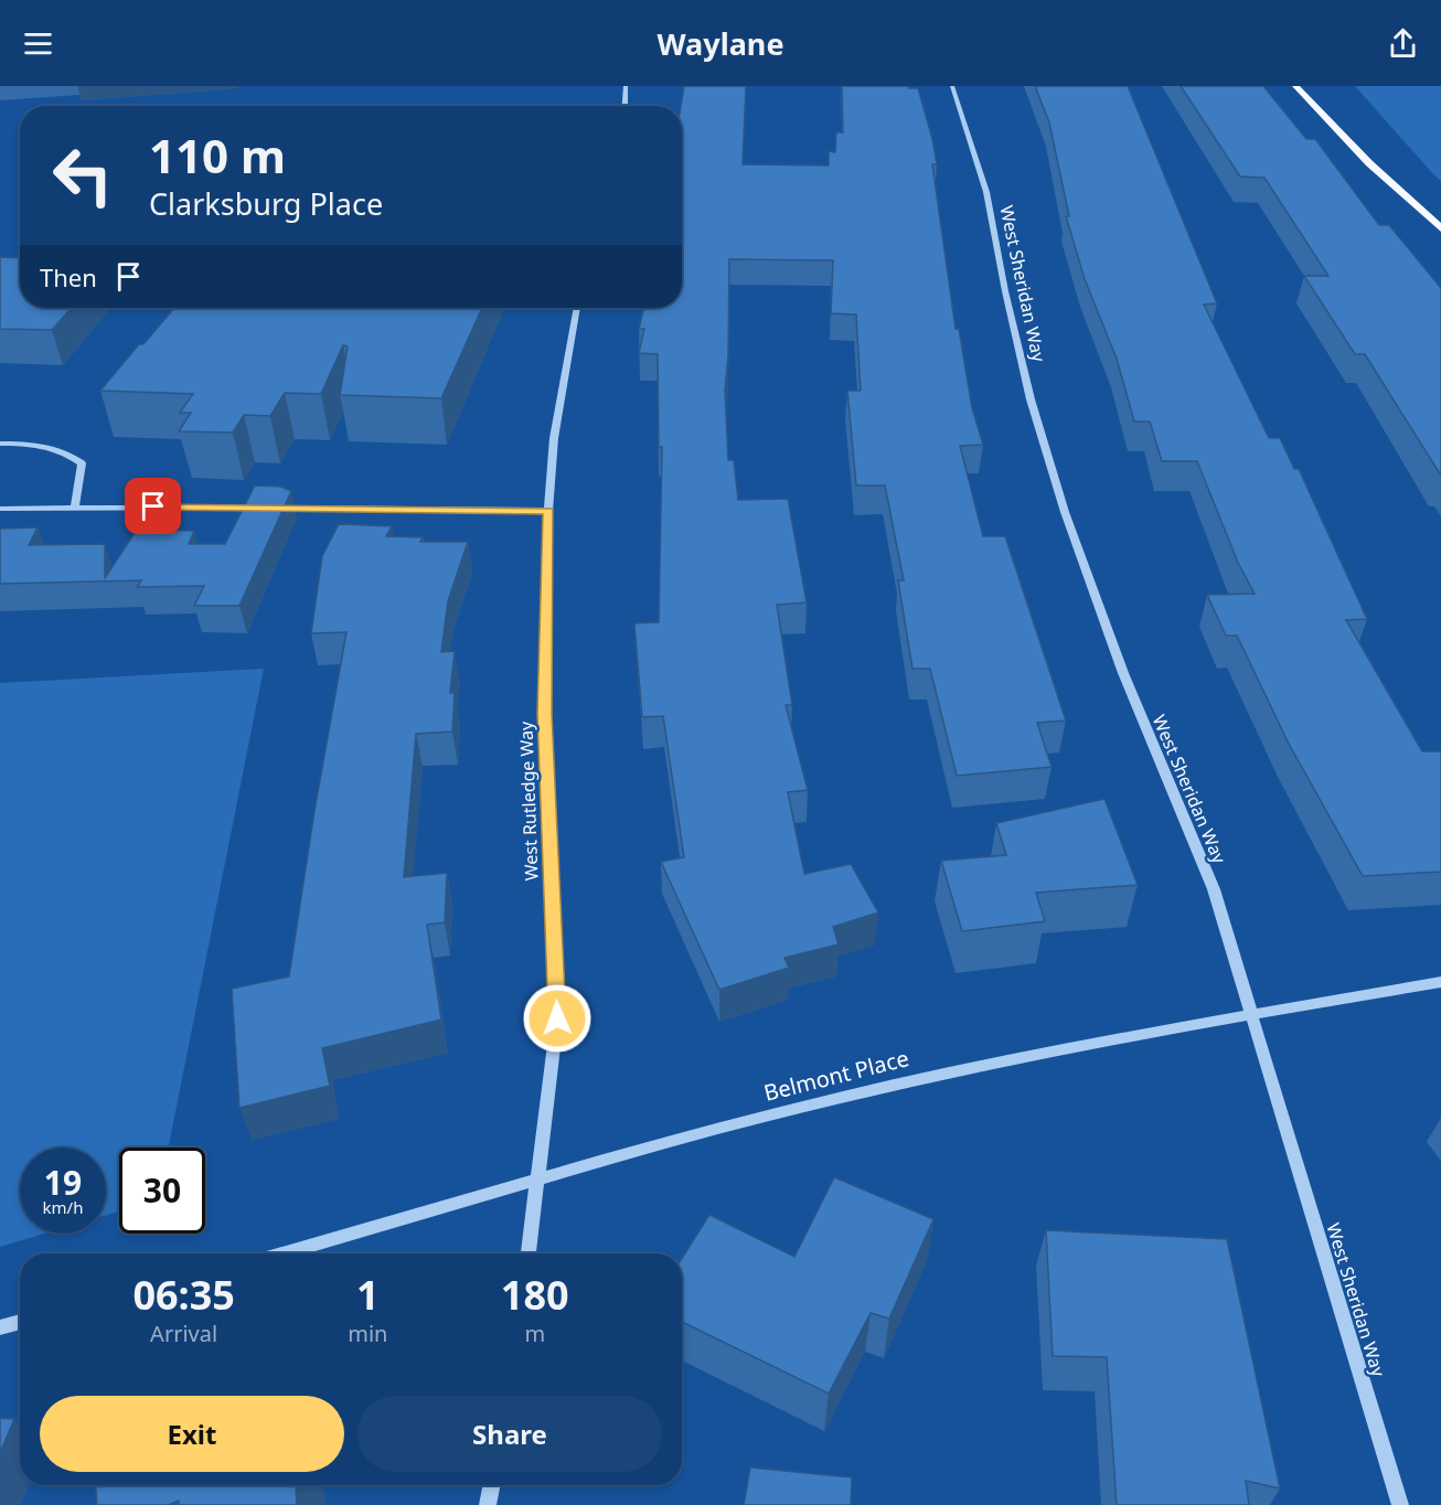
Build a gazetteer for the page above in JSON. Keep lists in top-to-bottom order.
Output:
{
  "streets": {
    "street": ["West Sheridan Way", "West Rutledge Way", "Belmont Place"]
  },
  "crossings": [
    ["West Sheridan Way", "Belmont Place"],
    ["West Rutledge Way", "Belmont Place"]
  ],
  "page": {
    "header": "Waylane",
    "turn": ["110 m", "Clarksburg Place"],
    "then": "Then",
    "speed": "19 km/h",
    "limit": "30",
    "eta": [
      "06:35",
      "Arrival",
      "1",
      "min",
      "180",
      "m"
    ],
    "buttons": ["Exit", "Share"]
  }
}
